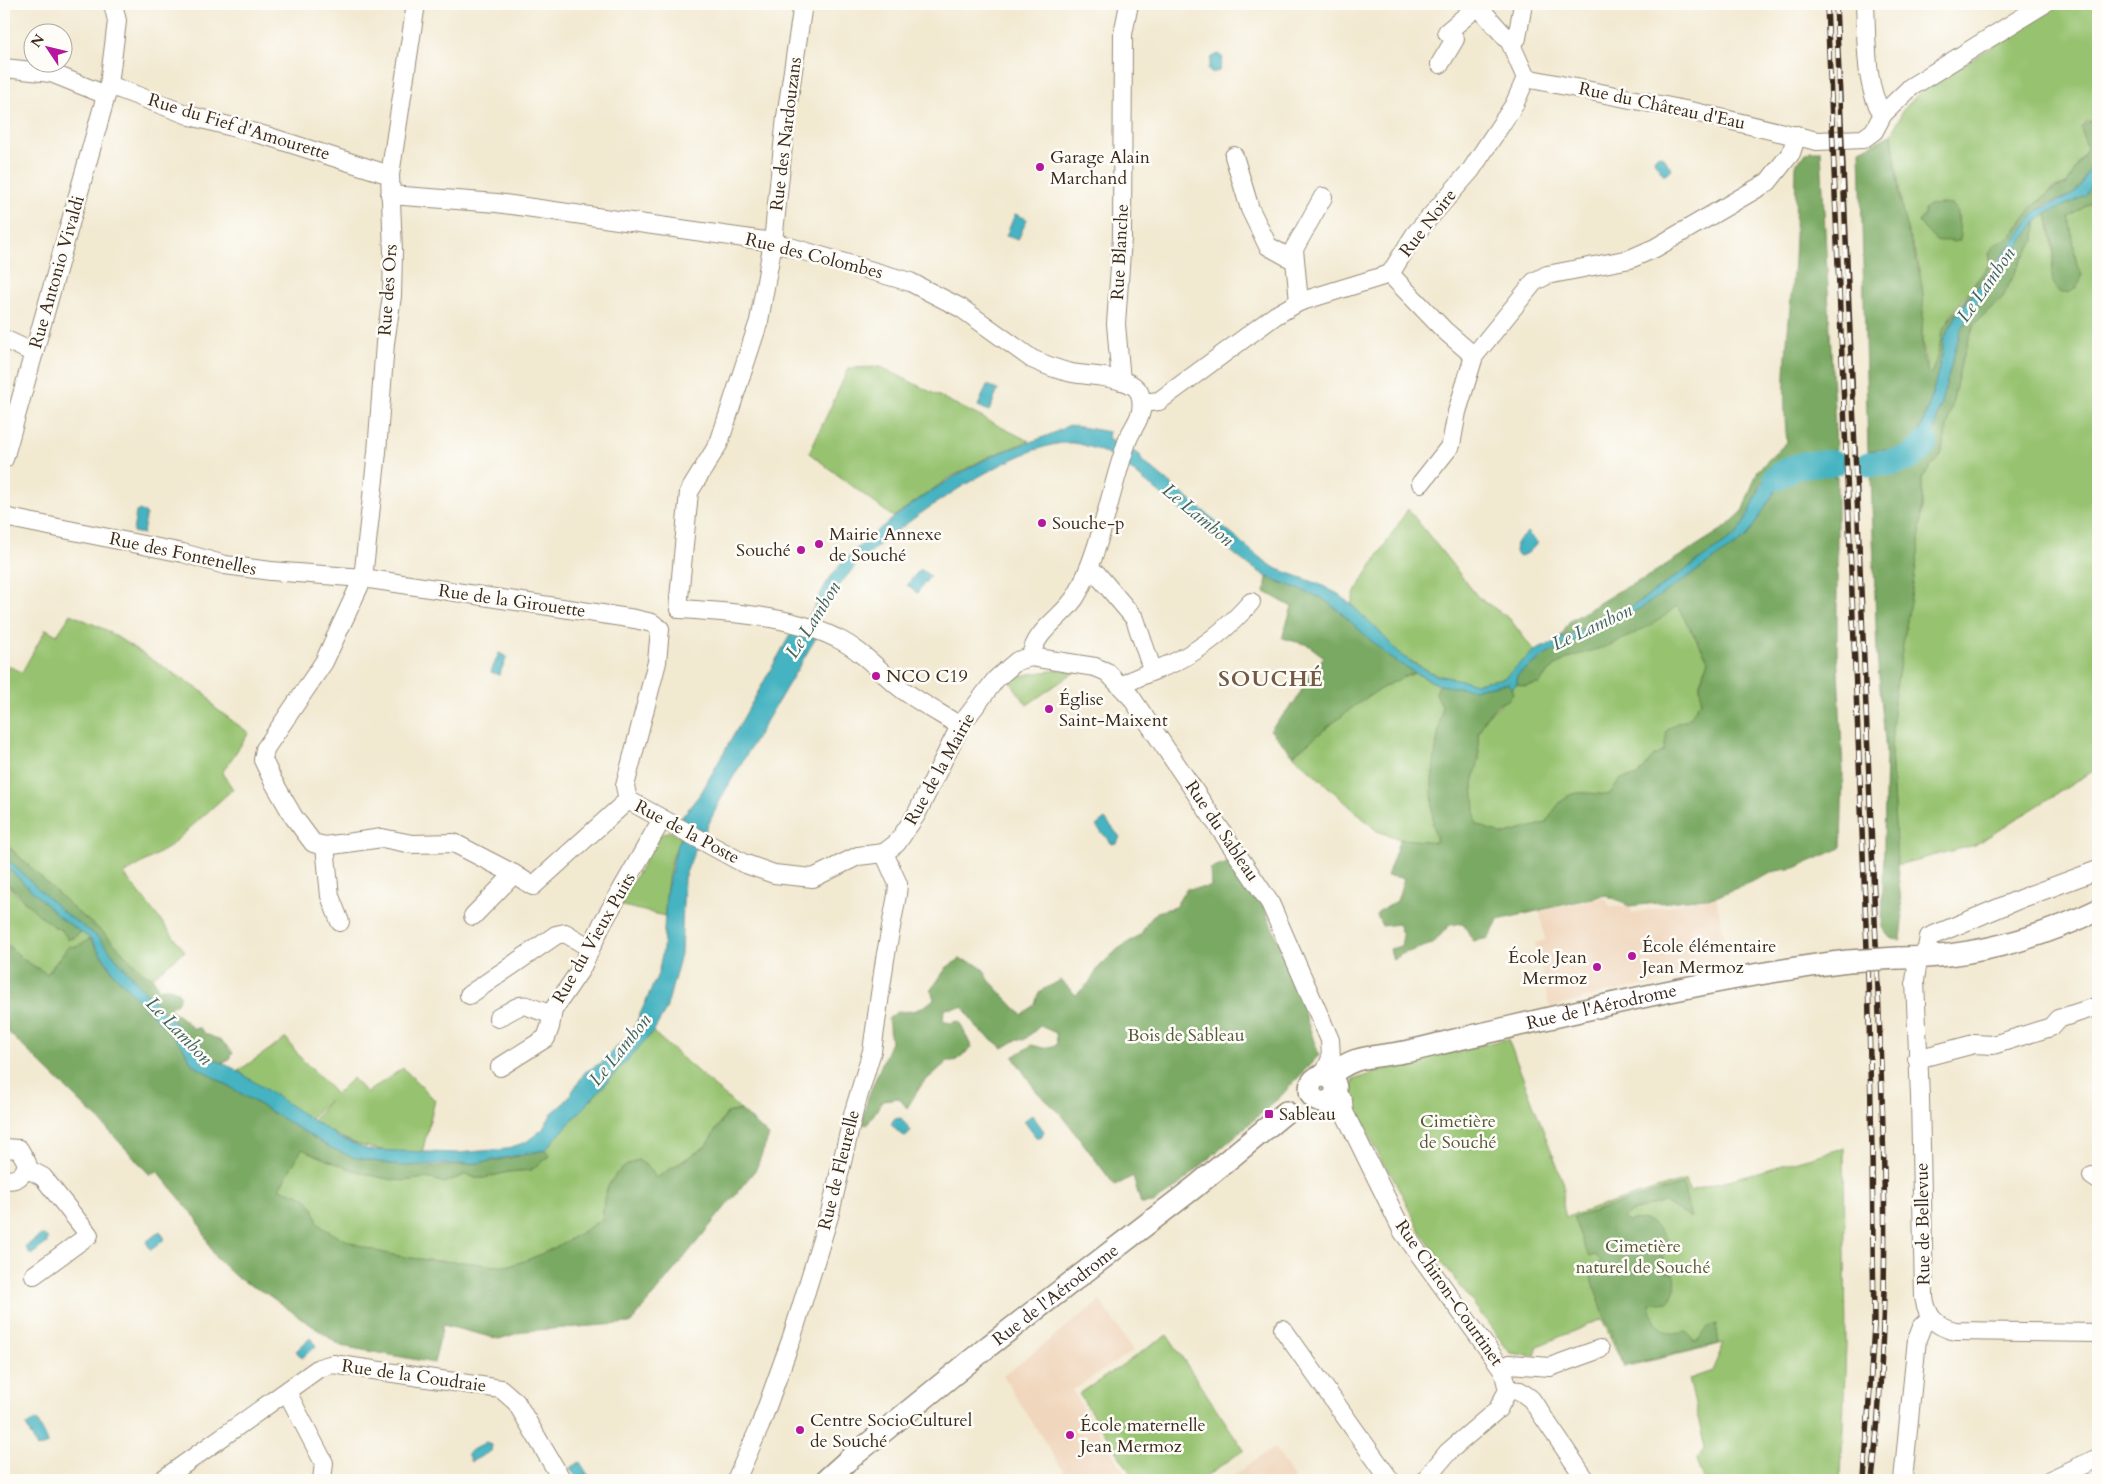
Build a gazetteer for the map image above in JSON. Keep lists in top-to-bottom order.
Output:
{
  "streets": {
    "street": [
      "Rue du Château d'Eau",
      "Rue du Fief d'Amourette",
      "Rue des Nardouzans",
      "Rue Noire",
      "Rue Blanche",
      "Rue des Colombes",
      "Rue Antonio Vivaldi",
      "Rue des Ors",
      "Rue des Fontenelles",
      "Rue de la Girouette",
      "Rue de la Mairie",
      "Rue du Sableau",
      "Rue de la Poste",
      "Rue du Vieux Puits",
      "Rue de l'Aérodrome",
      "Rue de Fleurelle",
      "Rue de Bellevue",
      "Rue Chiron-Courtinet",
      "Rue de la Coudraie"
    ]
  },
  "crossings": [
    ["Rue du Château d'Eau", "Rue Noire"],
    ["Rue du Fief d'Amourette", "Rue Antonio Vivaldi"],
    ["Rue du Fief d'Amourette", "Rue des Ors"],
    ["Rue des Nardouzans", "Rue des Colombes"],
    ["Rue Noire", "Rue des Colombes"],
    ["Rue Blanche", "Rue des Colombes"],
    ["Rue des Colombes", "Rue des Ors"],
    ["Rue des Ors", "Rue des Fontenelles"],
    ["Rue des Ors", "Rue de la Girouette"],
    ["Rue des Fontenelles", "Rue de la Girouette"],
    ["Rue de la Girouette", "Rue de la Poste"],
    ["Rue de la Mairie", "Rue du Sableau"],
    ["Rue de la Mairie", "Rue de la Poste"],
    ["Rue de la Mairie", "Rue de Fleurelle"],
    ["Rue du Sableau", "Rue de l'Aérodrome"],
    ["Rue du Sableau", "Rue Chiron-Courtinet"],
    ["Rue de la Poste", "Rue du Vieux Puits"],
    ["Rue de la Poste", "Rue de Fleurelle"],
    ["Rue de l'Aérodrome", "Rue de Bellevue"],
    ["Rue de l'Aérodrome", "Rue Chiron-Courtinet"]
  ],
  "districts": ["SOUCHÉ"],
  "water": ["Le Lambon"],
  "parks": ["Bois de Sableau", "Cimetière de Souché", "Cimetière naturel de Souché"],
  "places": {
    "other": [
      "Garage Alain Marchand",
      "Souche-p",
      "Mairie Annexe de Souché",
      "Souché",
      "NCO C19",
      "Église Saint-Maixent",
      "École élémentaire Jean Mermoz",
      "École Jean Mermoz",
      "Centre SocioCulturel de Souché",
      "École maternelle Jean Mermoz"
    ],
    "transit": ["Sableau"]
  },
  "north": "top left"
}
